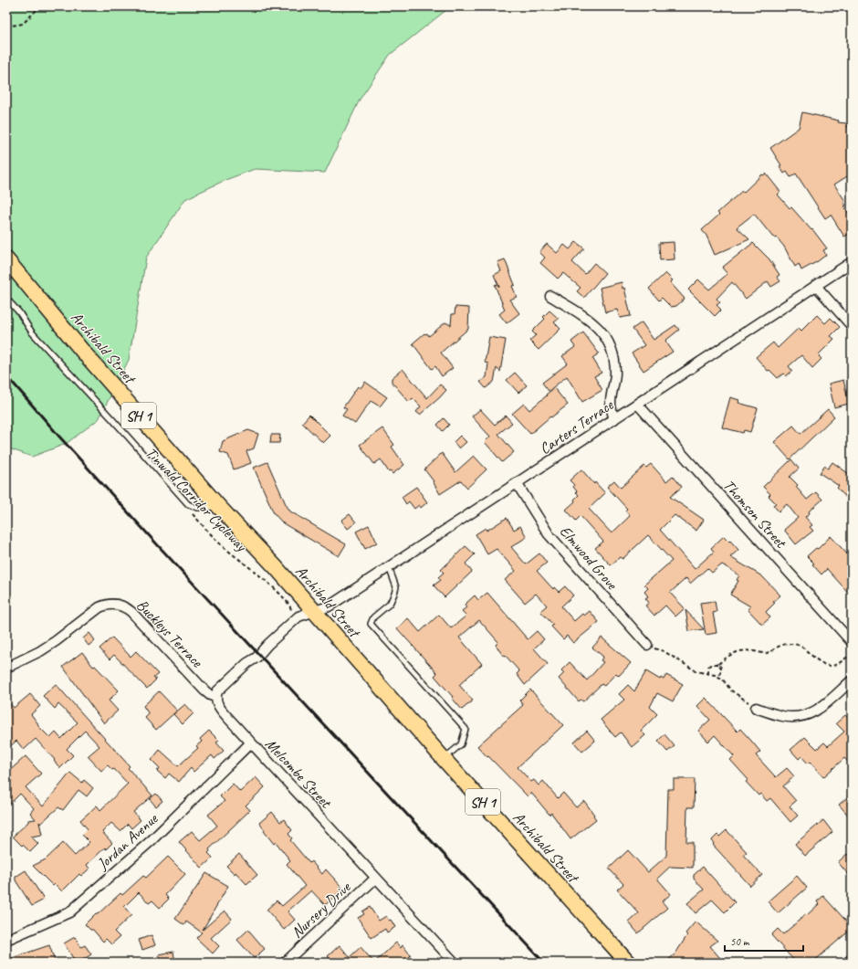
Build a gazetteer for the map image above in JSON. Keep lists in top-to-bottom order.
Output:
{
  "streets": {
    "highway": ["Archibald Street", "SH 1"],
    "street": [
      "Carters Terrace",
      "Thomson Street",
      "Elmwood Grove",
      "Buckleys Terrace",
      "Melcombe Street",
      "Jordan Avenue",
      "Nursery Drive"
    ],
    "path": ["Tinwald Corridor Cycleway"]
  },
  "crossings": [
    ["Archibald Street", "Carters Terrace"],
    ["Carters Terrace", "Thomson Street"],
    ["Carters Terrace", "Elmwood Grove"],
    ["Buckleys Terrace", "Melcombe Street"],
    ["Melcombe Street", "Jordan Avenue"],
    ["Melcombe Street", "Nursery Drive"]
  ],
  "scale_bar": "50 m"
}
